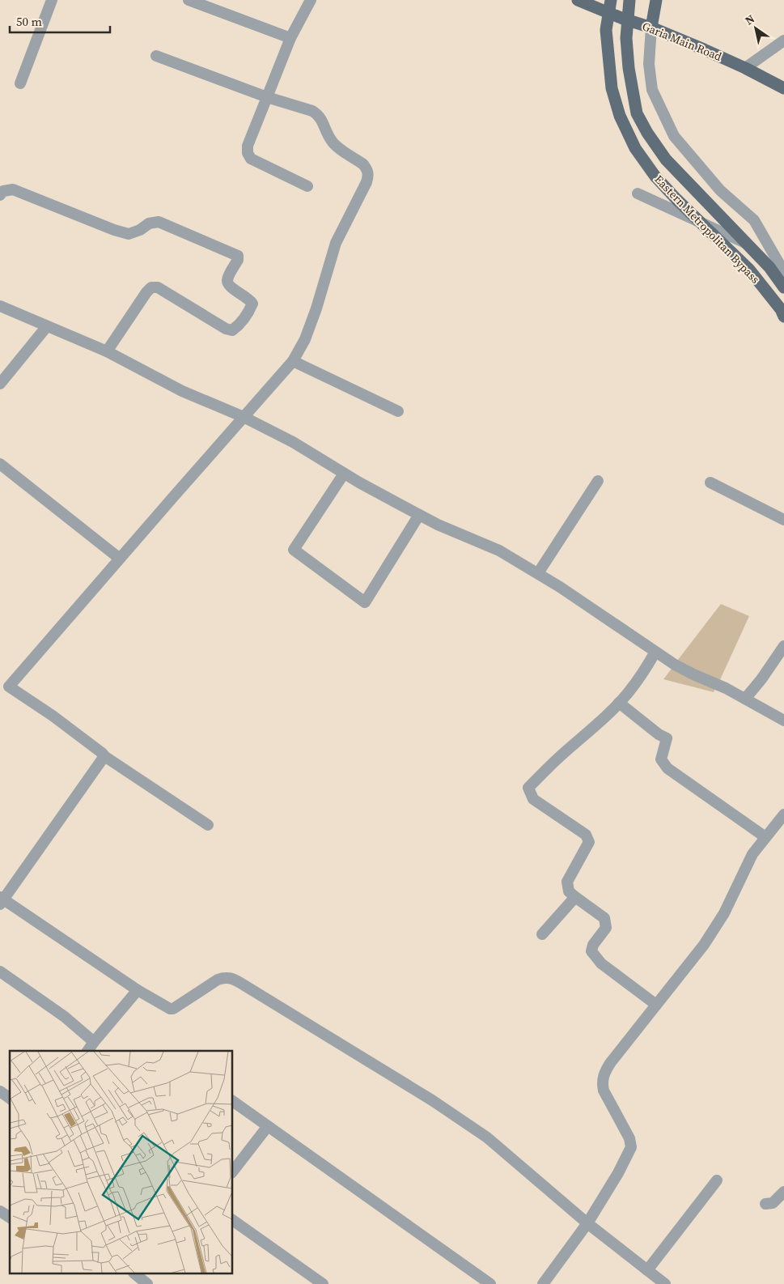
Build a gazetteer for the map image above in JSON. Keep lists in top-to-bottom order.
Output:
{
  "streets": {
    "main road": ["Garia Main Road", "Eastern Metropolitan Bypass"]
  },
  "scale_bar": "50 m",
  "north": "top left"
}
